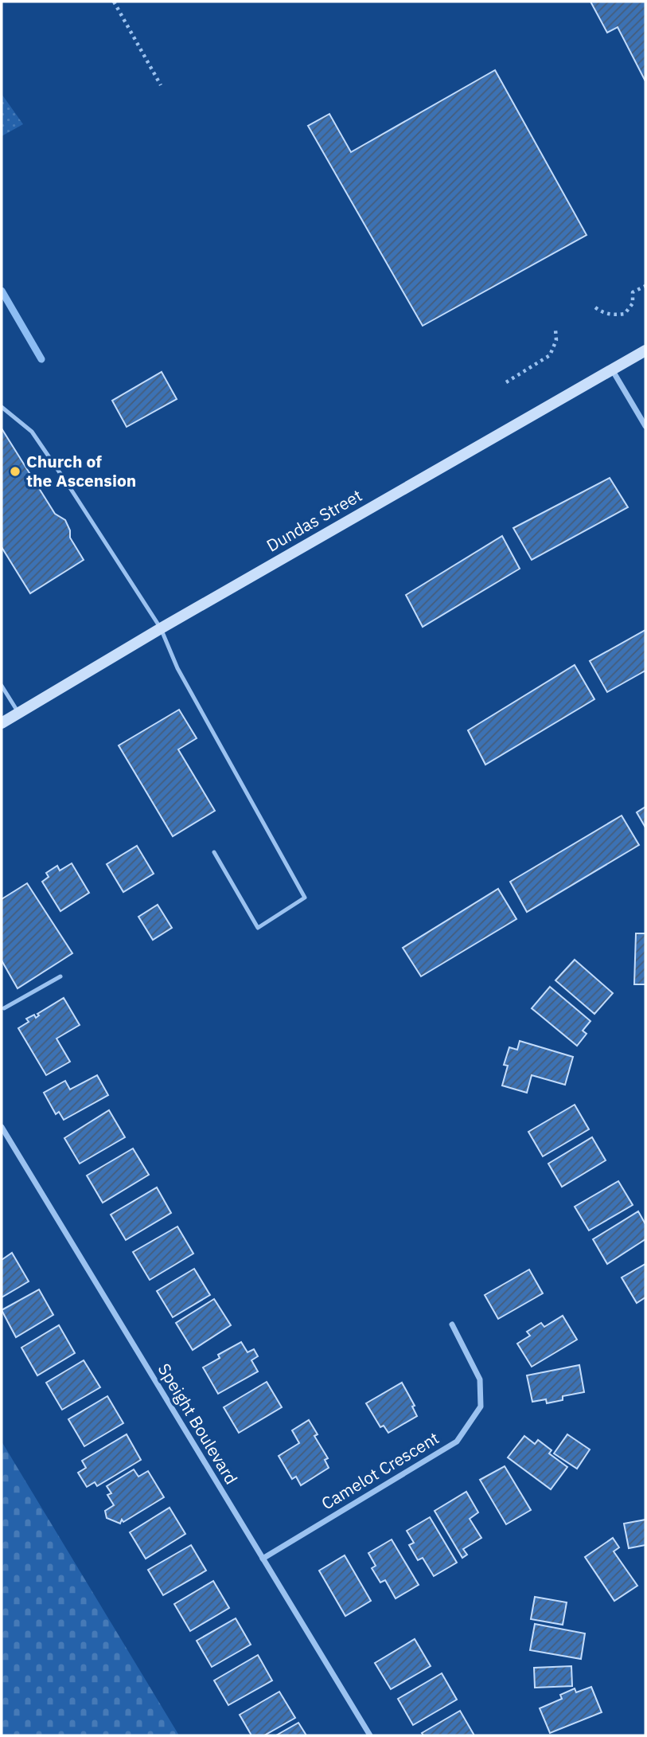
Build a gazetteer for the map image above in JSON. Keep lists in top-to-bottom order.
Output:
{
  "streets": {
    "main road": ["Dundas Street"],
    "street": ["Speight Boulevard", "Camelot Crescent"]
  },
  "crossings": [
    ["Speight Boulevard", "Camelot Crescent"]
  ],
  "places": ["Church of the Ascension"]
}
